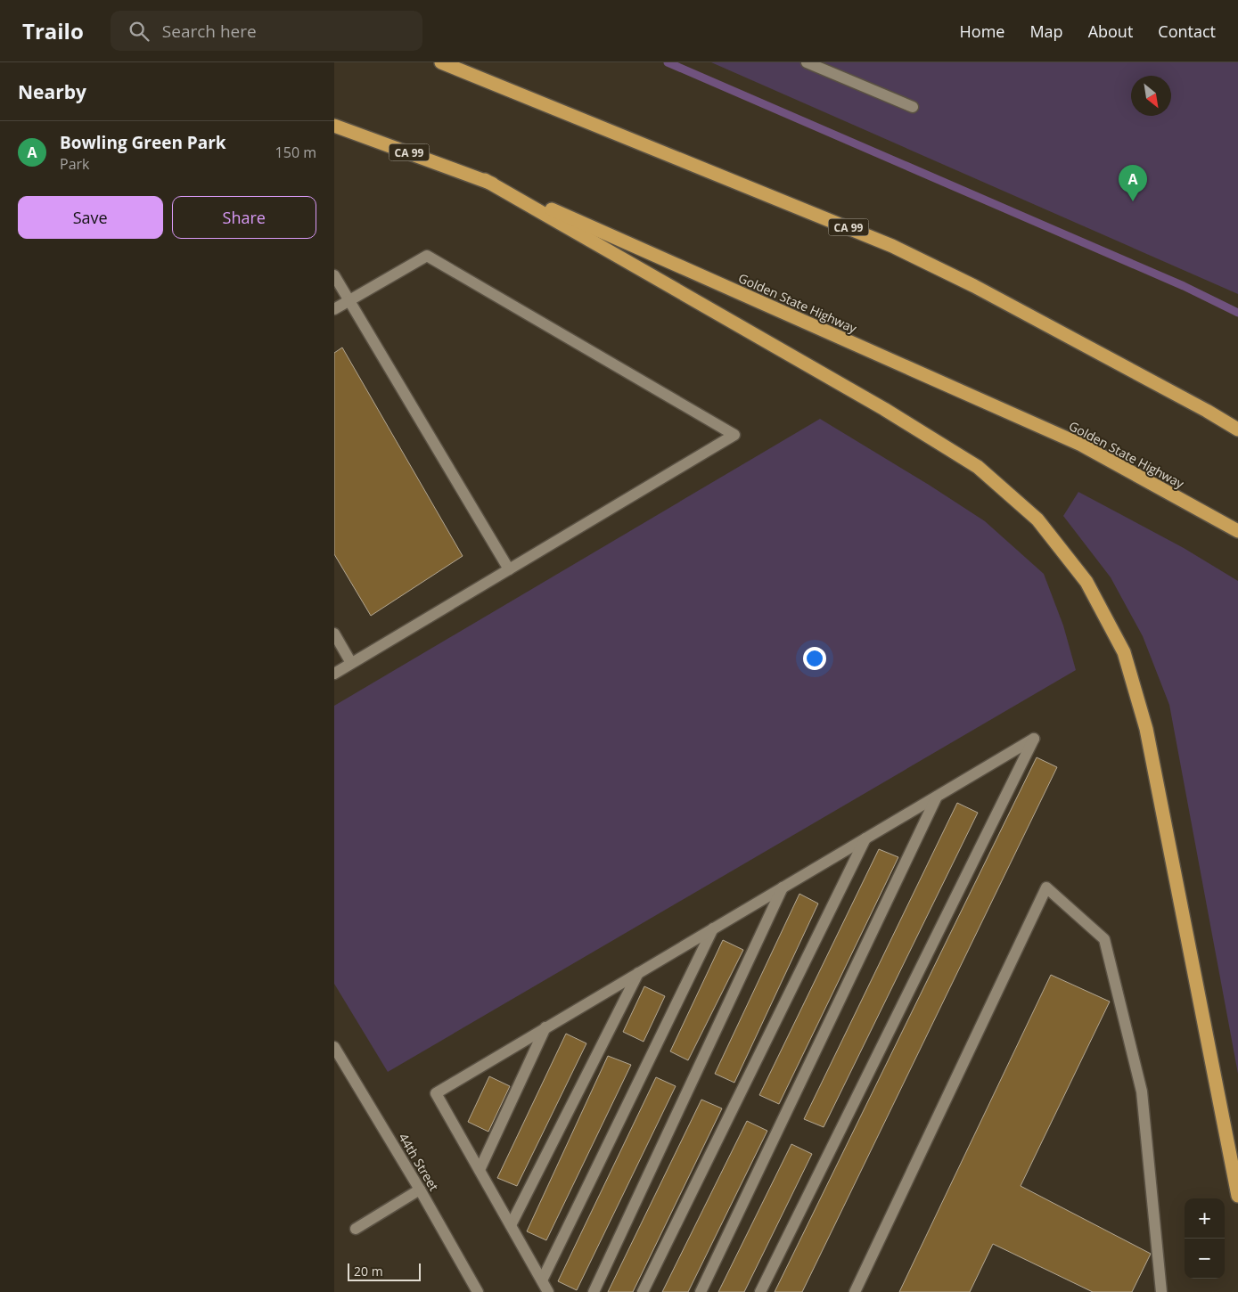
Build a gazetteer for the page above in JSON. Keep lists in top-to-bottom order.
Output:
{
  "streets": {
    "highway": ["CA 99", "Golden State Highway"],
    "street": ["44th Street"]
  },
  "scale_bar": "20 m",
  "north": "bottom right",
  "page": {
    "header": "Trailo",
    "search": "Search here",
    "nav": [
      "Home",
      "Map",
      "About",
      "Contact"
    ],
    "heading": "Nearby",
    "list": [
      {
        "mark": "A",
        "name": "Bowling Green Park",
        "note": "Park",
        "value": "150 m"
      }
    ],
    "pins": "A",
    "buttons": ["Save", "Share"],
    "map_buttons": ["+", "−"],
    "scale": "20 m"
  }
}
